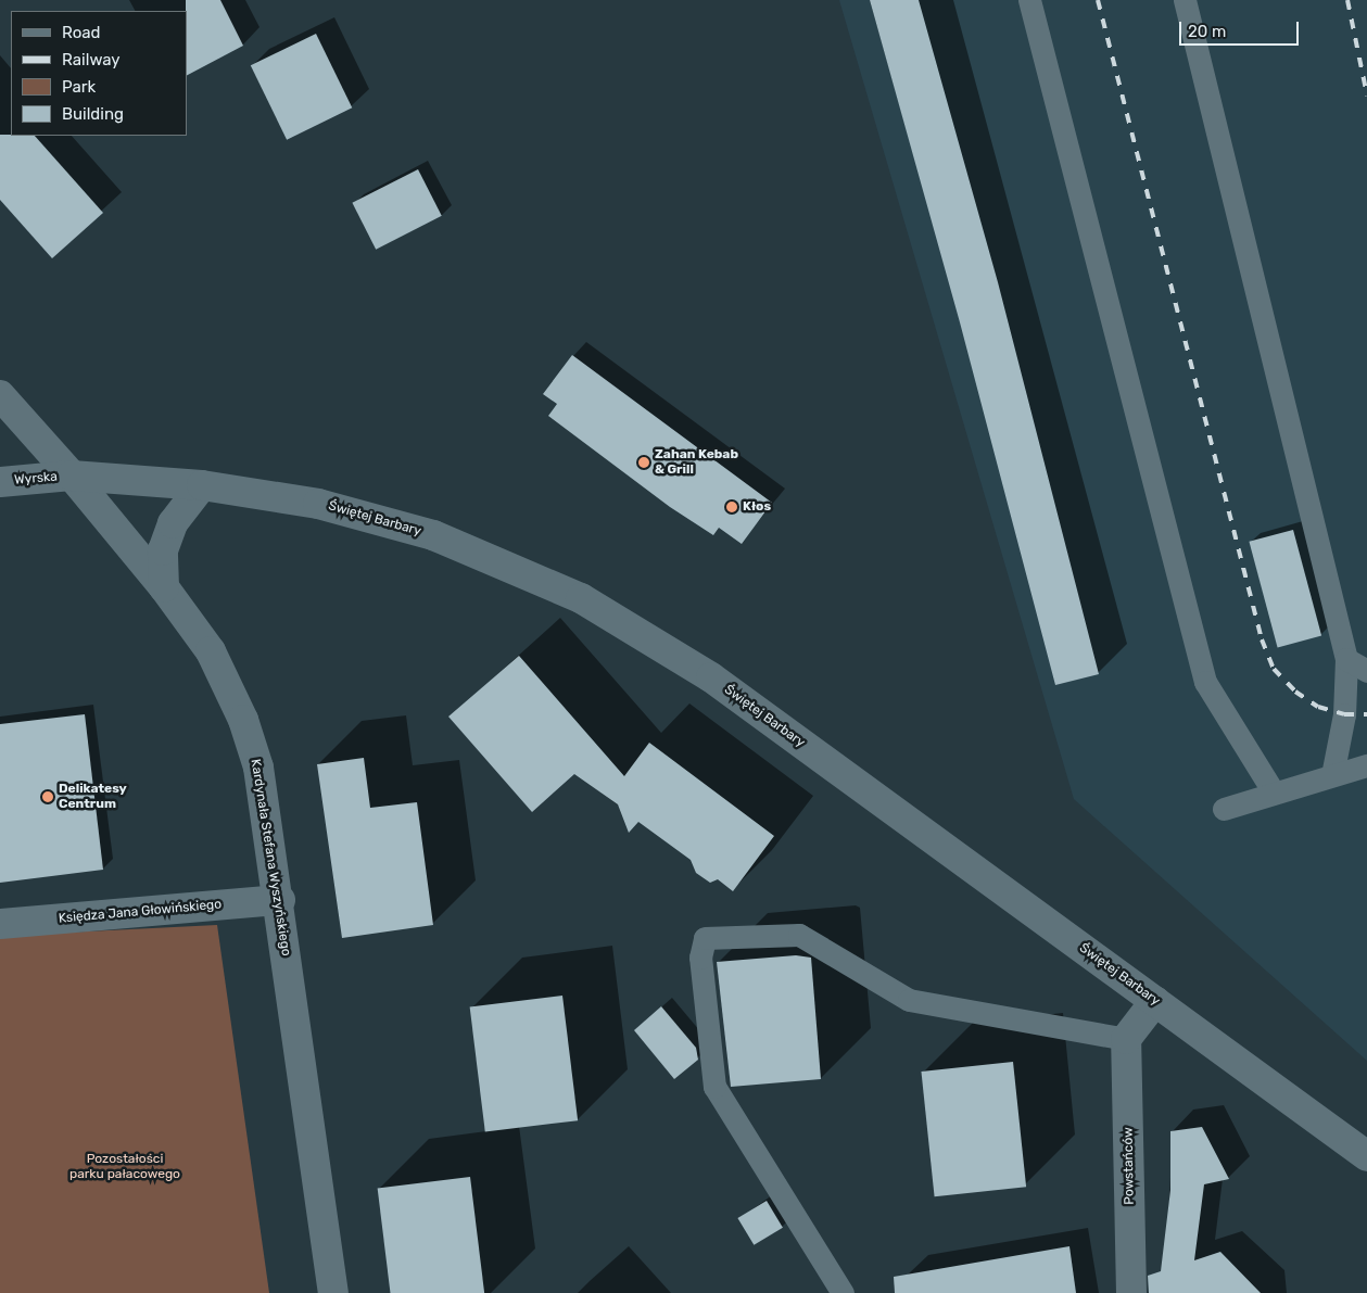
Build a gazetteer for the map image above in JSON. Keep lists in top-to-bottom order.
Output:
{
  "streets": {
    "street": [
      "Wyrska",
      "Świętej Barbary",
      "Kardynała Stefana Wyszyńskiego",
      "Księdza Jana Głowińskiego",
      "Powstańców"
    ]
  },
  "crossings": [
    ["Wyrska", "Świętej Barbary"],
    ["Wyrska", "Kardynała Stefana Wyszyńskiego"],
    ["Świętej Barbary", "Kardynała Stefana Wyszyńskiego"],
    ["Kardynała Stefana Wyszyńskiego", "Księdza Jana Głowińskiego"]
  ],
  "parks": ["Pozostałości parku pałacowego"],
  "places": ["Zahan Kebab & Grill", "Kłos", "Delikatesy Centrum"],
  "legend": [
    "Road",
    "Railway",
    "Park",
    "Building"
  ],
  "scale_bar": "20 m"
}
